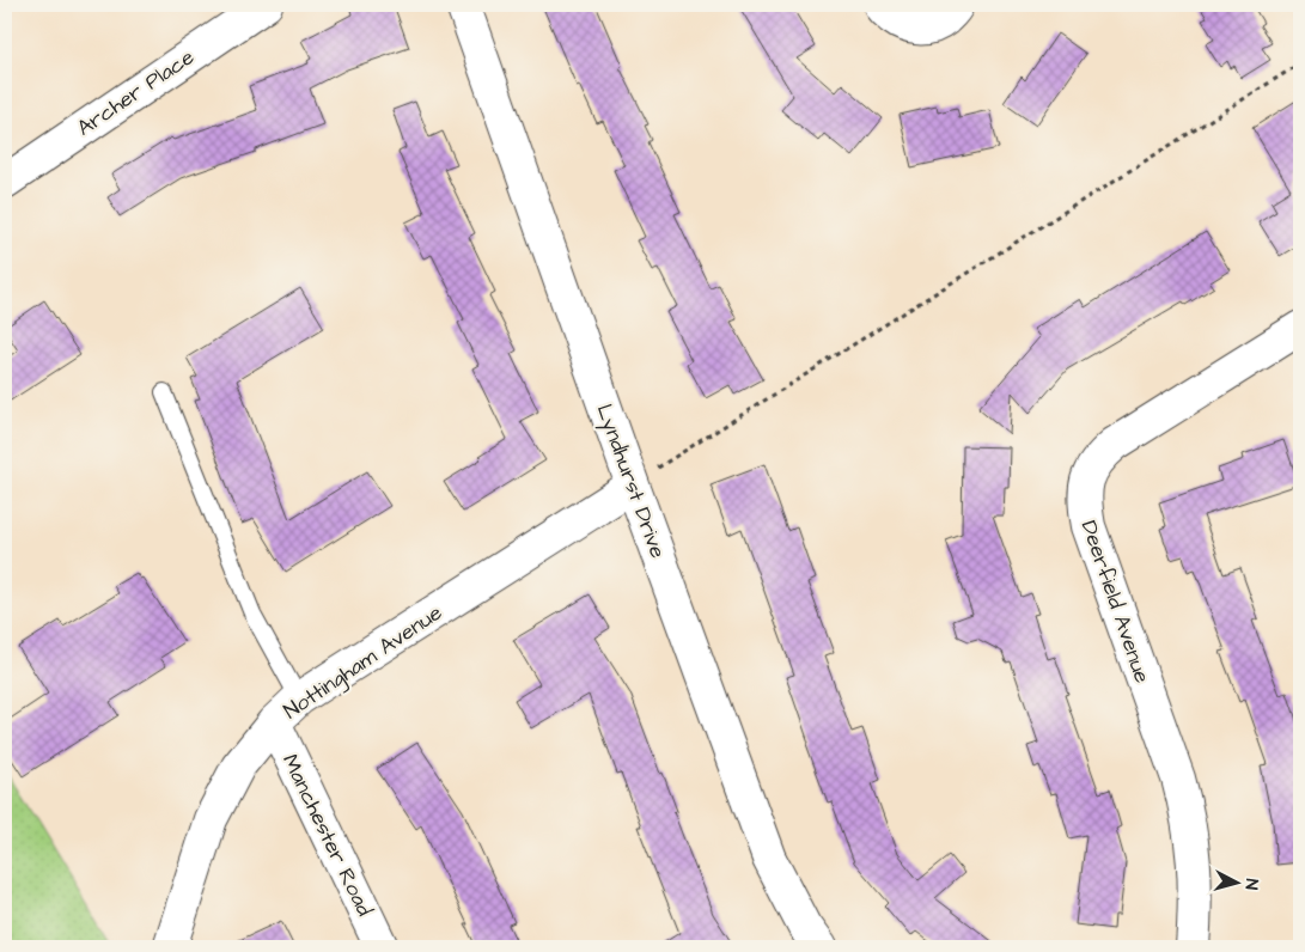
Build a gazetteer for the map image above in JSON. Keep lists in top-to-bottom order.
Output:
{
  "streets": {
    "street": [
      "Archer Place",
      "Lyndhurst Drive",
      "Deerfield Avenue",
      "Nottingham Avenue",
      "Manchester Road"
    ]
  },
  "crossings": [
    ["Lyndhurst Drive", "Nottingham Avenue"],
    ["Nottingham Avenue", "Manchester Road"]
  ],
  "north": "right"
}
